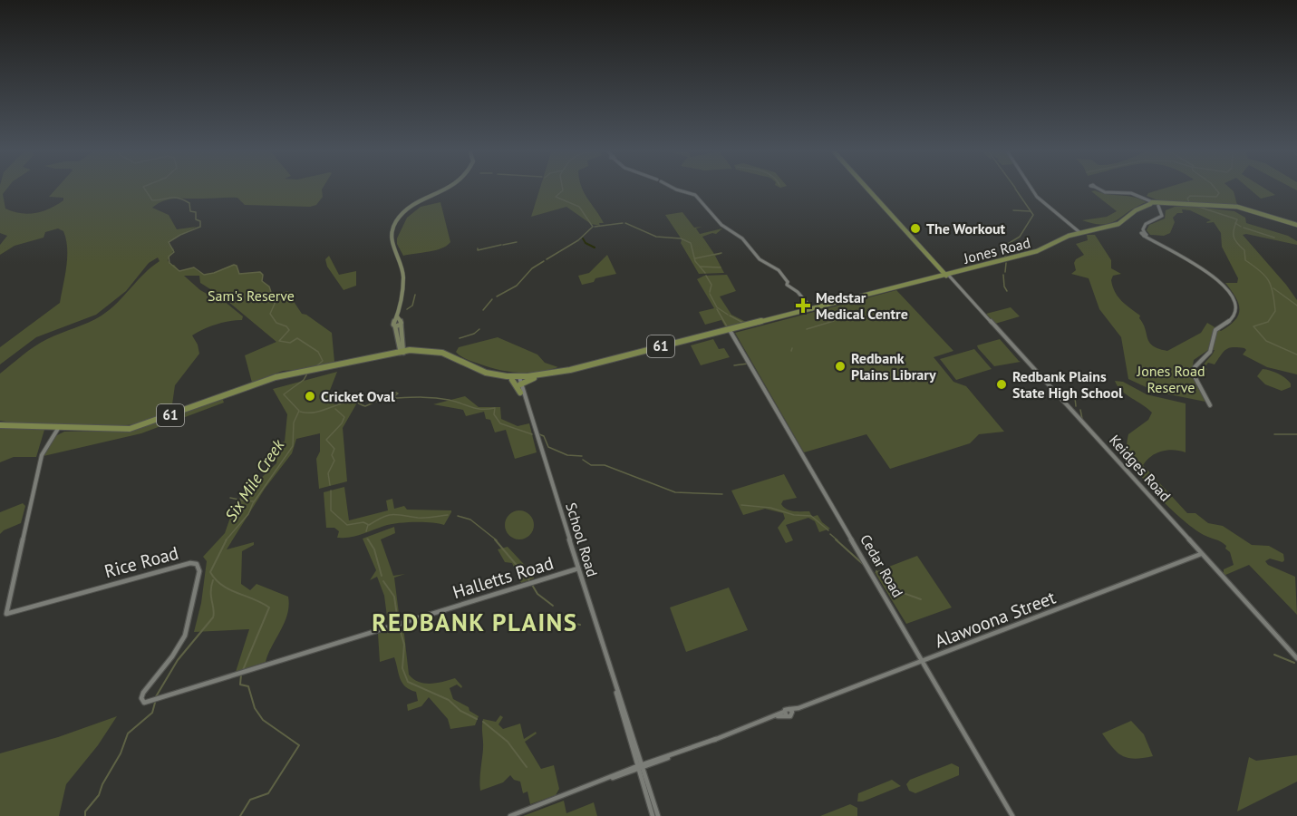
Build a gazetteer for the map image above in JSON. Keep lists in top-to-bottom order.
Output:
{
  "streets": {
    "main road": ["Jones Road", "61"],
    "street": [
      "Keidges Road",
      "School Road",
      "Rice Road",
      "Cedar Road",
      "Halletts Road",
      "Alawoona Street"
    ]
  },
  "crossings": [
    ["Jones Road", "61"],
    ["Jones Road", "Keidges Road"],
    ["61", "Keidges Road"],
    ["61", "School Road"],
    ["61", "Cedar Road"],
    ["Keidges Road", "Alawoona Street"],
    ["School Road", "Halletts Road"],
    ["Rice Road", "Halletts Road"],
    ["Cedar Road", "Alawoona Street"]
  ],
  "districts": ["REDBANK PLAINS"],
  "water": ["Six Mile Creek"],
  "parks": ["Sam's Reserve", "Jones Road Reserve"],
  "places": {
    "other": [
      "The Workout",
      "Redbank Plains Library",
      "Redbank Plains State High School",
      "Cricket Oval"
    ],
    "health": ["Medstar Medical Centre"]
  }
}
